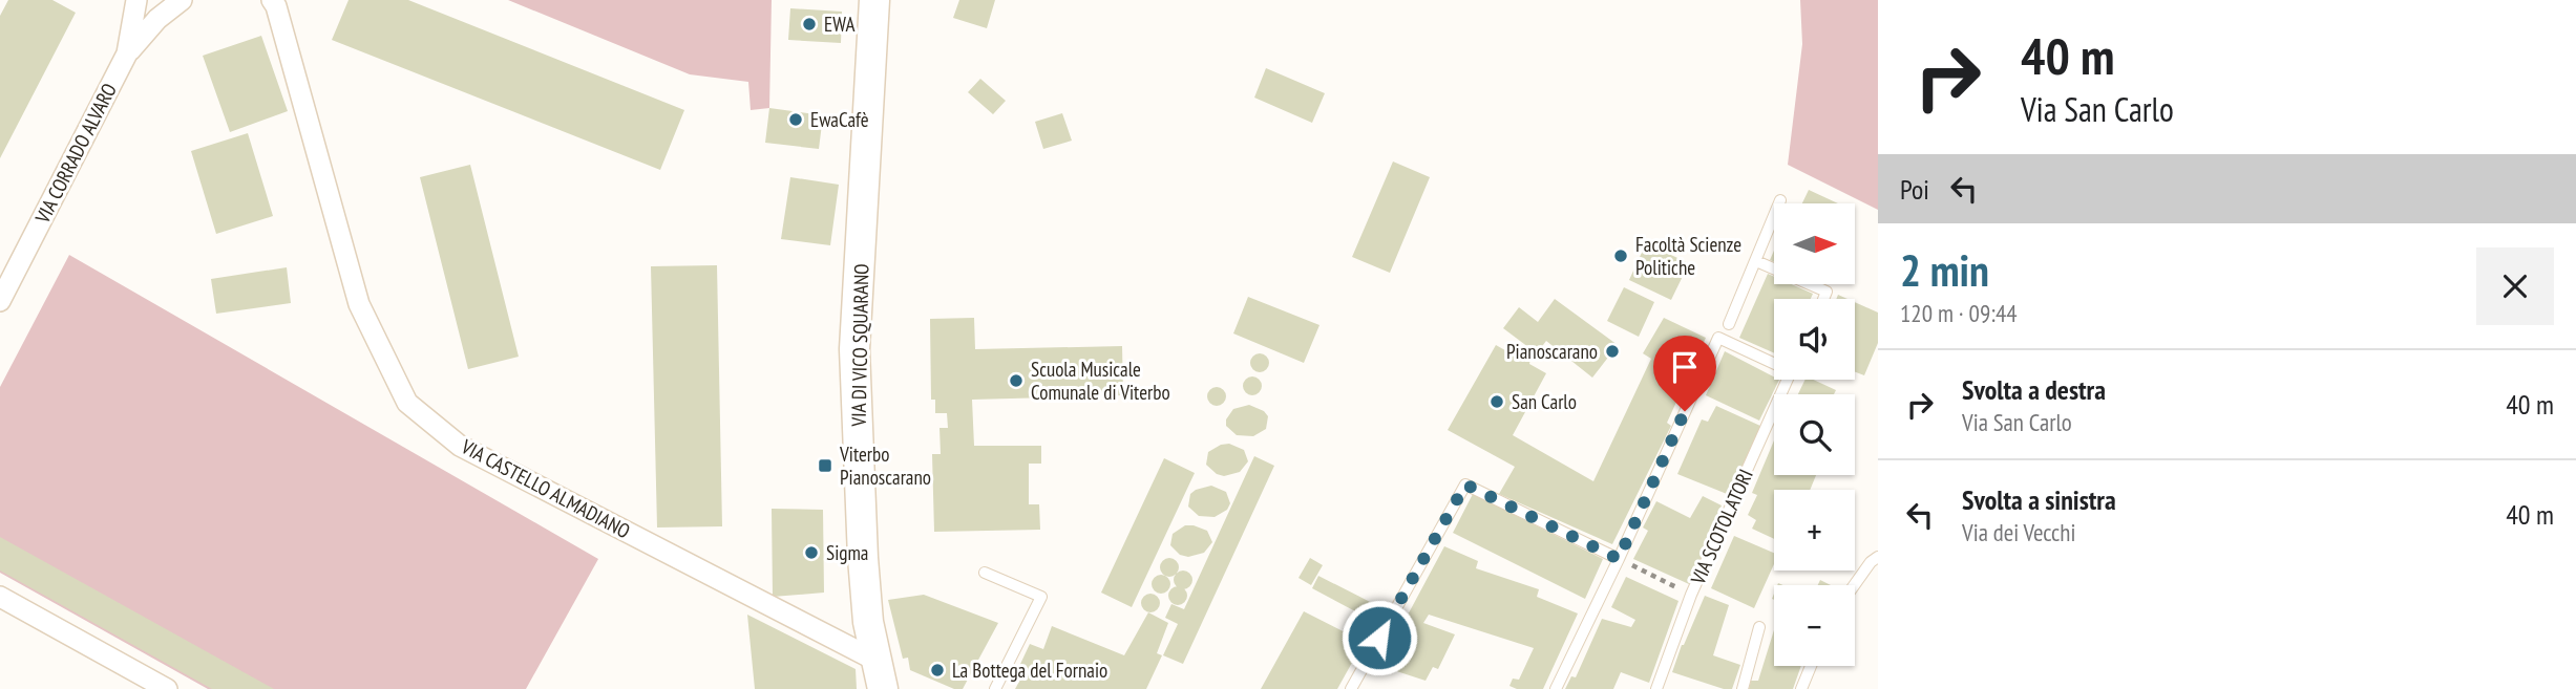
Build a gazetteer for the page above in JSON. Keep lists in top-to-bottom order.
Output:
{
  "streets": {
    "main road": ["VIA DI VICO SQUARANO"],
    "street": ["VIA CORRADO ALVARO", "VIA CASTELLO ALMADIANO"],
    "lane": ["VIA SCOTOLATORI"]
  },
  "crossings": [
    ["VIA DI VICO SQUARANO", "VIA CASTELLO ALMADIANO"]
  ],
  "places": {
    "other": [
      "EWA",
      "EwaCafè",
      "Facoltà Scienze Politiche",
      "Pianoscarano",
      "Scuola Musicale Comunale di Viterbo",
      "San Carlo",
      "Sigma",
      "La Bottega del Fornaio"
    ],
    "transit": ["Viterbo Pianoscarano"]
  },
  "north": "right",
  "page": {
    "turn": ["40 m", "Via San Carlo"],
    "then": "Poi",
    "map_buttons": ["+", "−"],
    "heading": ["2 min", "120 m · 09:44"],
    "list": [
      {
        "name": "Svolta a destra",
        "note": "Via San Carlo",
        "value": "40 m"
      },
      {
        "name": "Svolta a sinistra",
        "note": "Via dei Vecchi",
        "value": "40 m"
      }
    ]
  }
}
